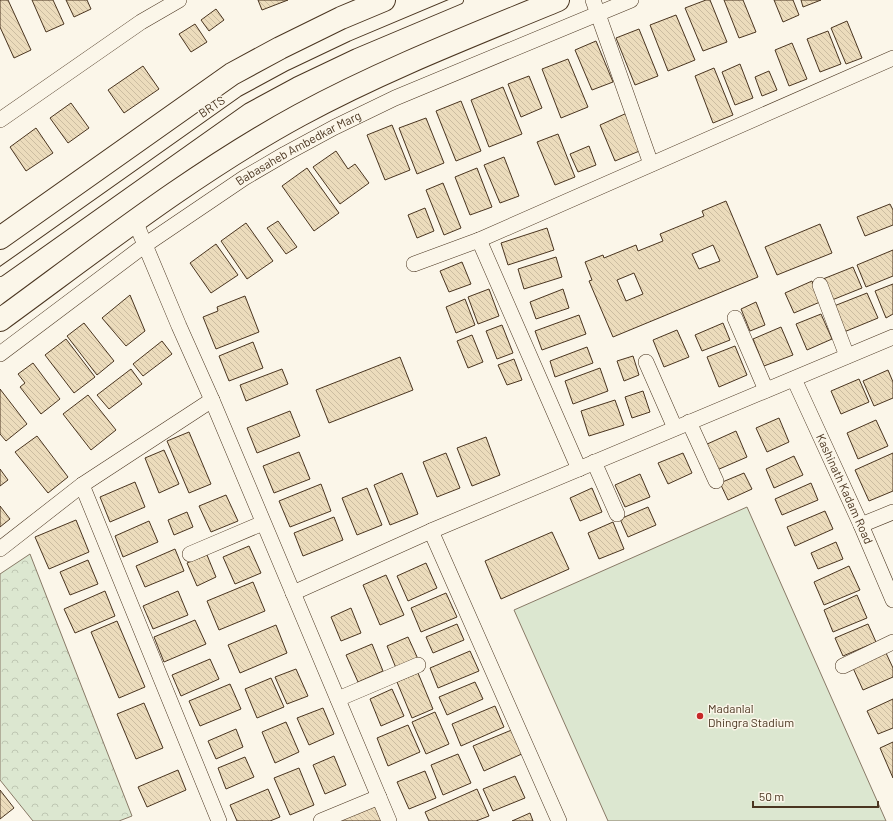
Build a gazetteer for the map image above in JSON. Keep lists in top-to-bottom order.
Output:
{
  "streets": {
    "street": ["Babasaheb Ambedkar Marg", "Kashinath Kadam Road"],
    "lane": ["BRTS"]
  },
  "places": ["Madanlal Dhingra Stadium"],
  "scale_bar": "50 m"
}
